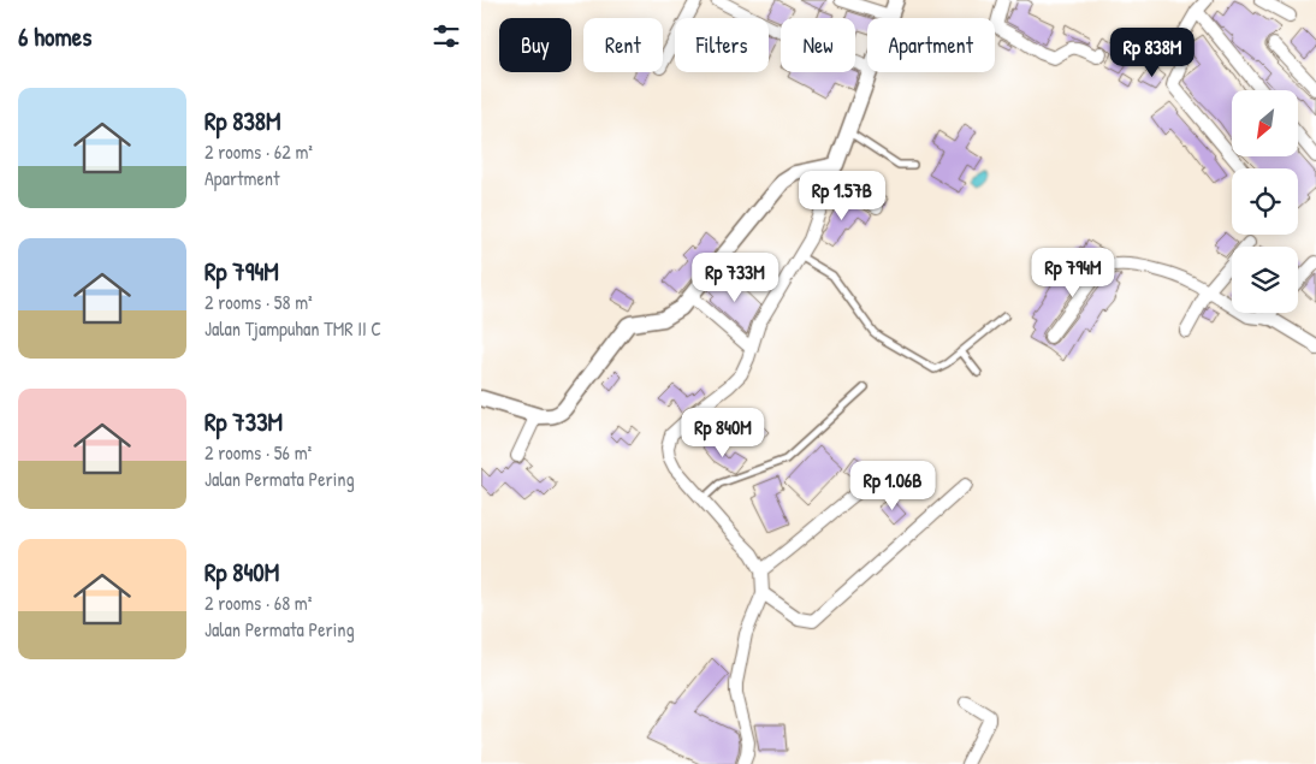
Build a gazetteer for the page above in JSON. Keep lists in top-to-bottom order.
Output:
{
  "north": "bottom left",
  "page": {
    "heading": "6 homes",
    "chip": [
      "Buy",
      "Rent",
      "Filters",
      "New",
      "Apartment"
    ],
    "price": [
      "Rp 838M",
      "Rp 1.57B",
      "Rp 794M",
      "Rp 733M",
      "Rp 840M",
      "Rp 1.06B"
    ],
    "list": [
      {
        "name": "Rp 838M",
        "note": "2 rooms · 62 m² · Apartment"
      },
      {
        "name": "Rp 794M",
        "note": "2 rooms · 58 m² · Jalan Tjampuhan TMR II C"
      },
      {
        "name": "Rp 733M",
        "note": "2 rooms · 56 m² · Jalan Permata Pering"
      },
      {
        "name": "Rp 840M",
        "note": "2 rooms · 68 m² · Jalan Permata Pering"
      }
    ]
  }
}
